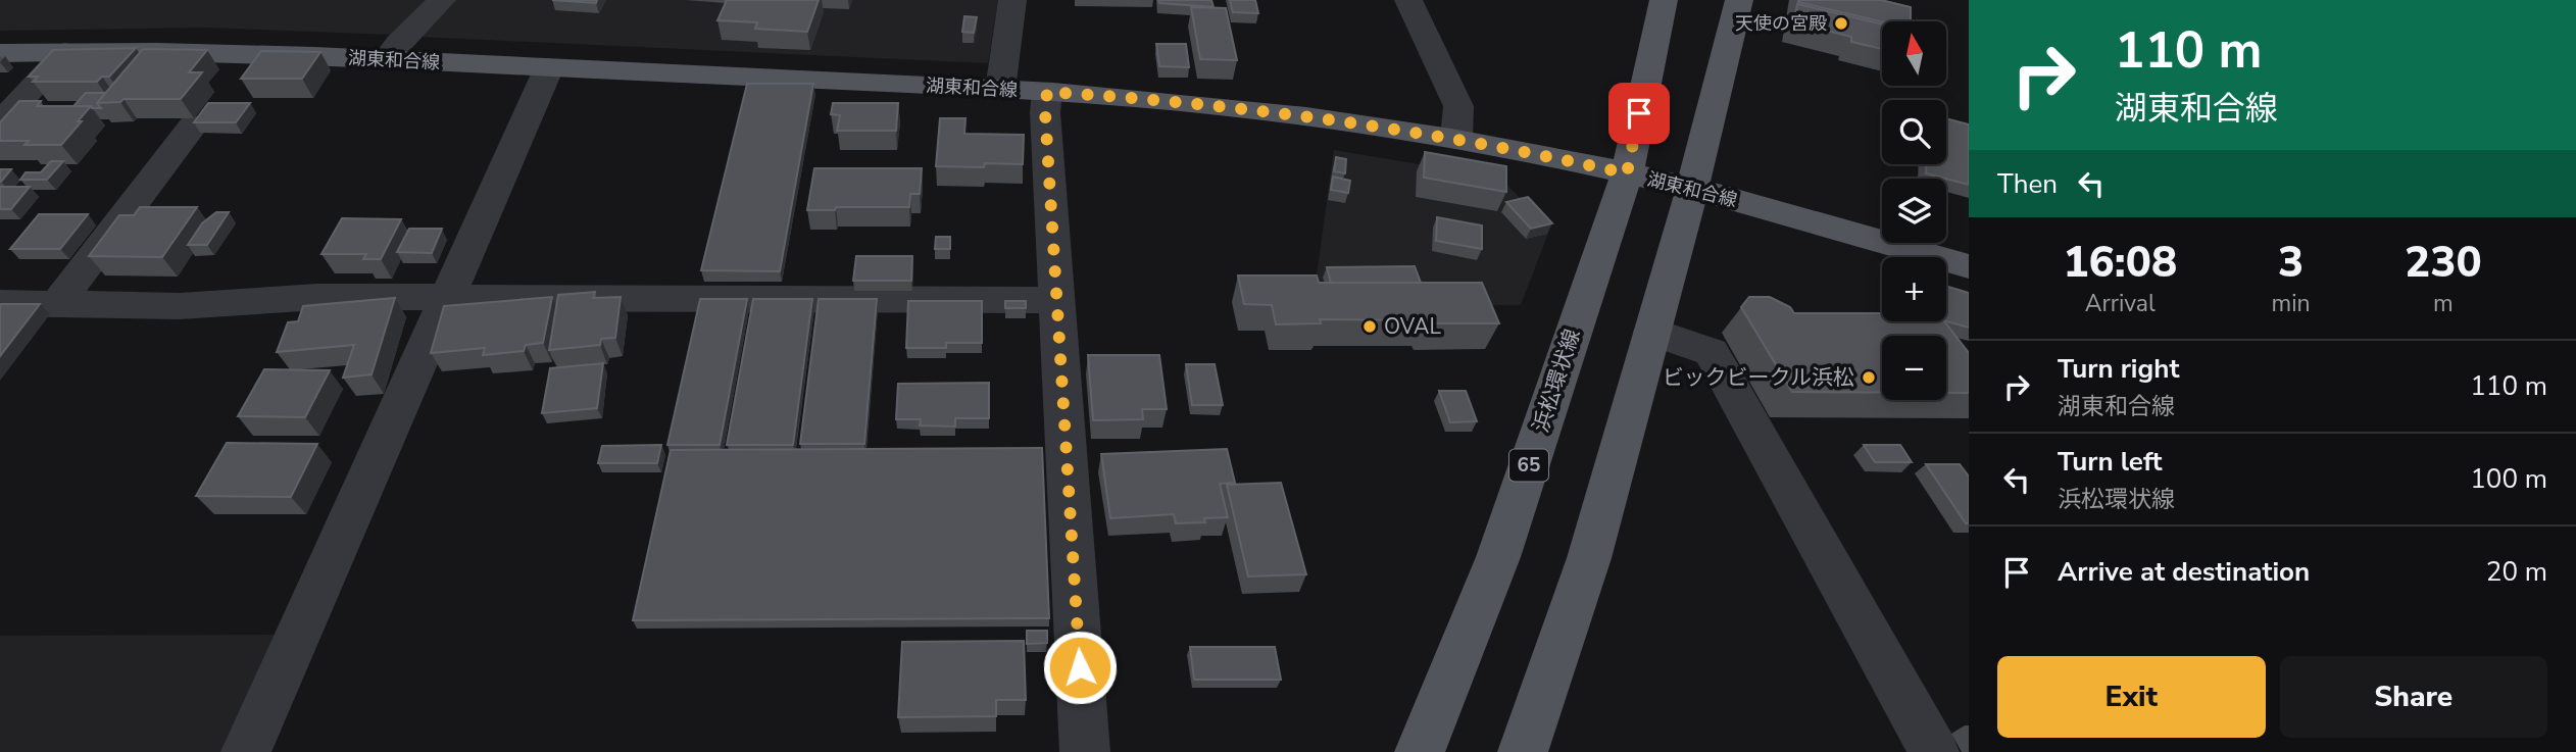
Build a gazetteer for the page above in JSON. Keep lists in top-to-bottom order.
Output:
{
  "streets": {
    "main road": ["湖東和合線", "浜松環状線", "65"]
  },
  "crossings": [
    ["湖東和合線", "浜松環状線"]
  ],
  "places": ["天使の宮殿", "OVAL", "ビックビークル浜松"],
  "north": "top",
  "page": {
    "turn": ["110 m", "湖東和合線"],
    "map_buttons": ["+", "−"],
    "then": "Then",
    "eta": [
      "16:08",
      "Arrival",
      "3",
      "min",
      "230",
      "m"
    ],
    "list": [
      {
        "name": "Turn right",
        "note": "湖東和合線",
        "value": "110 m"
      },
      {
        "name": "Turn left",
        "note": "浜松環状線",
        "value": "100 m"
      },
      {
        "name": "Arrive at destination",
        "value": "20 m"
      }
    ],
    "buttons": ["Exit", "Share"]
  }
}
